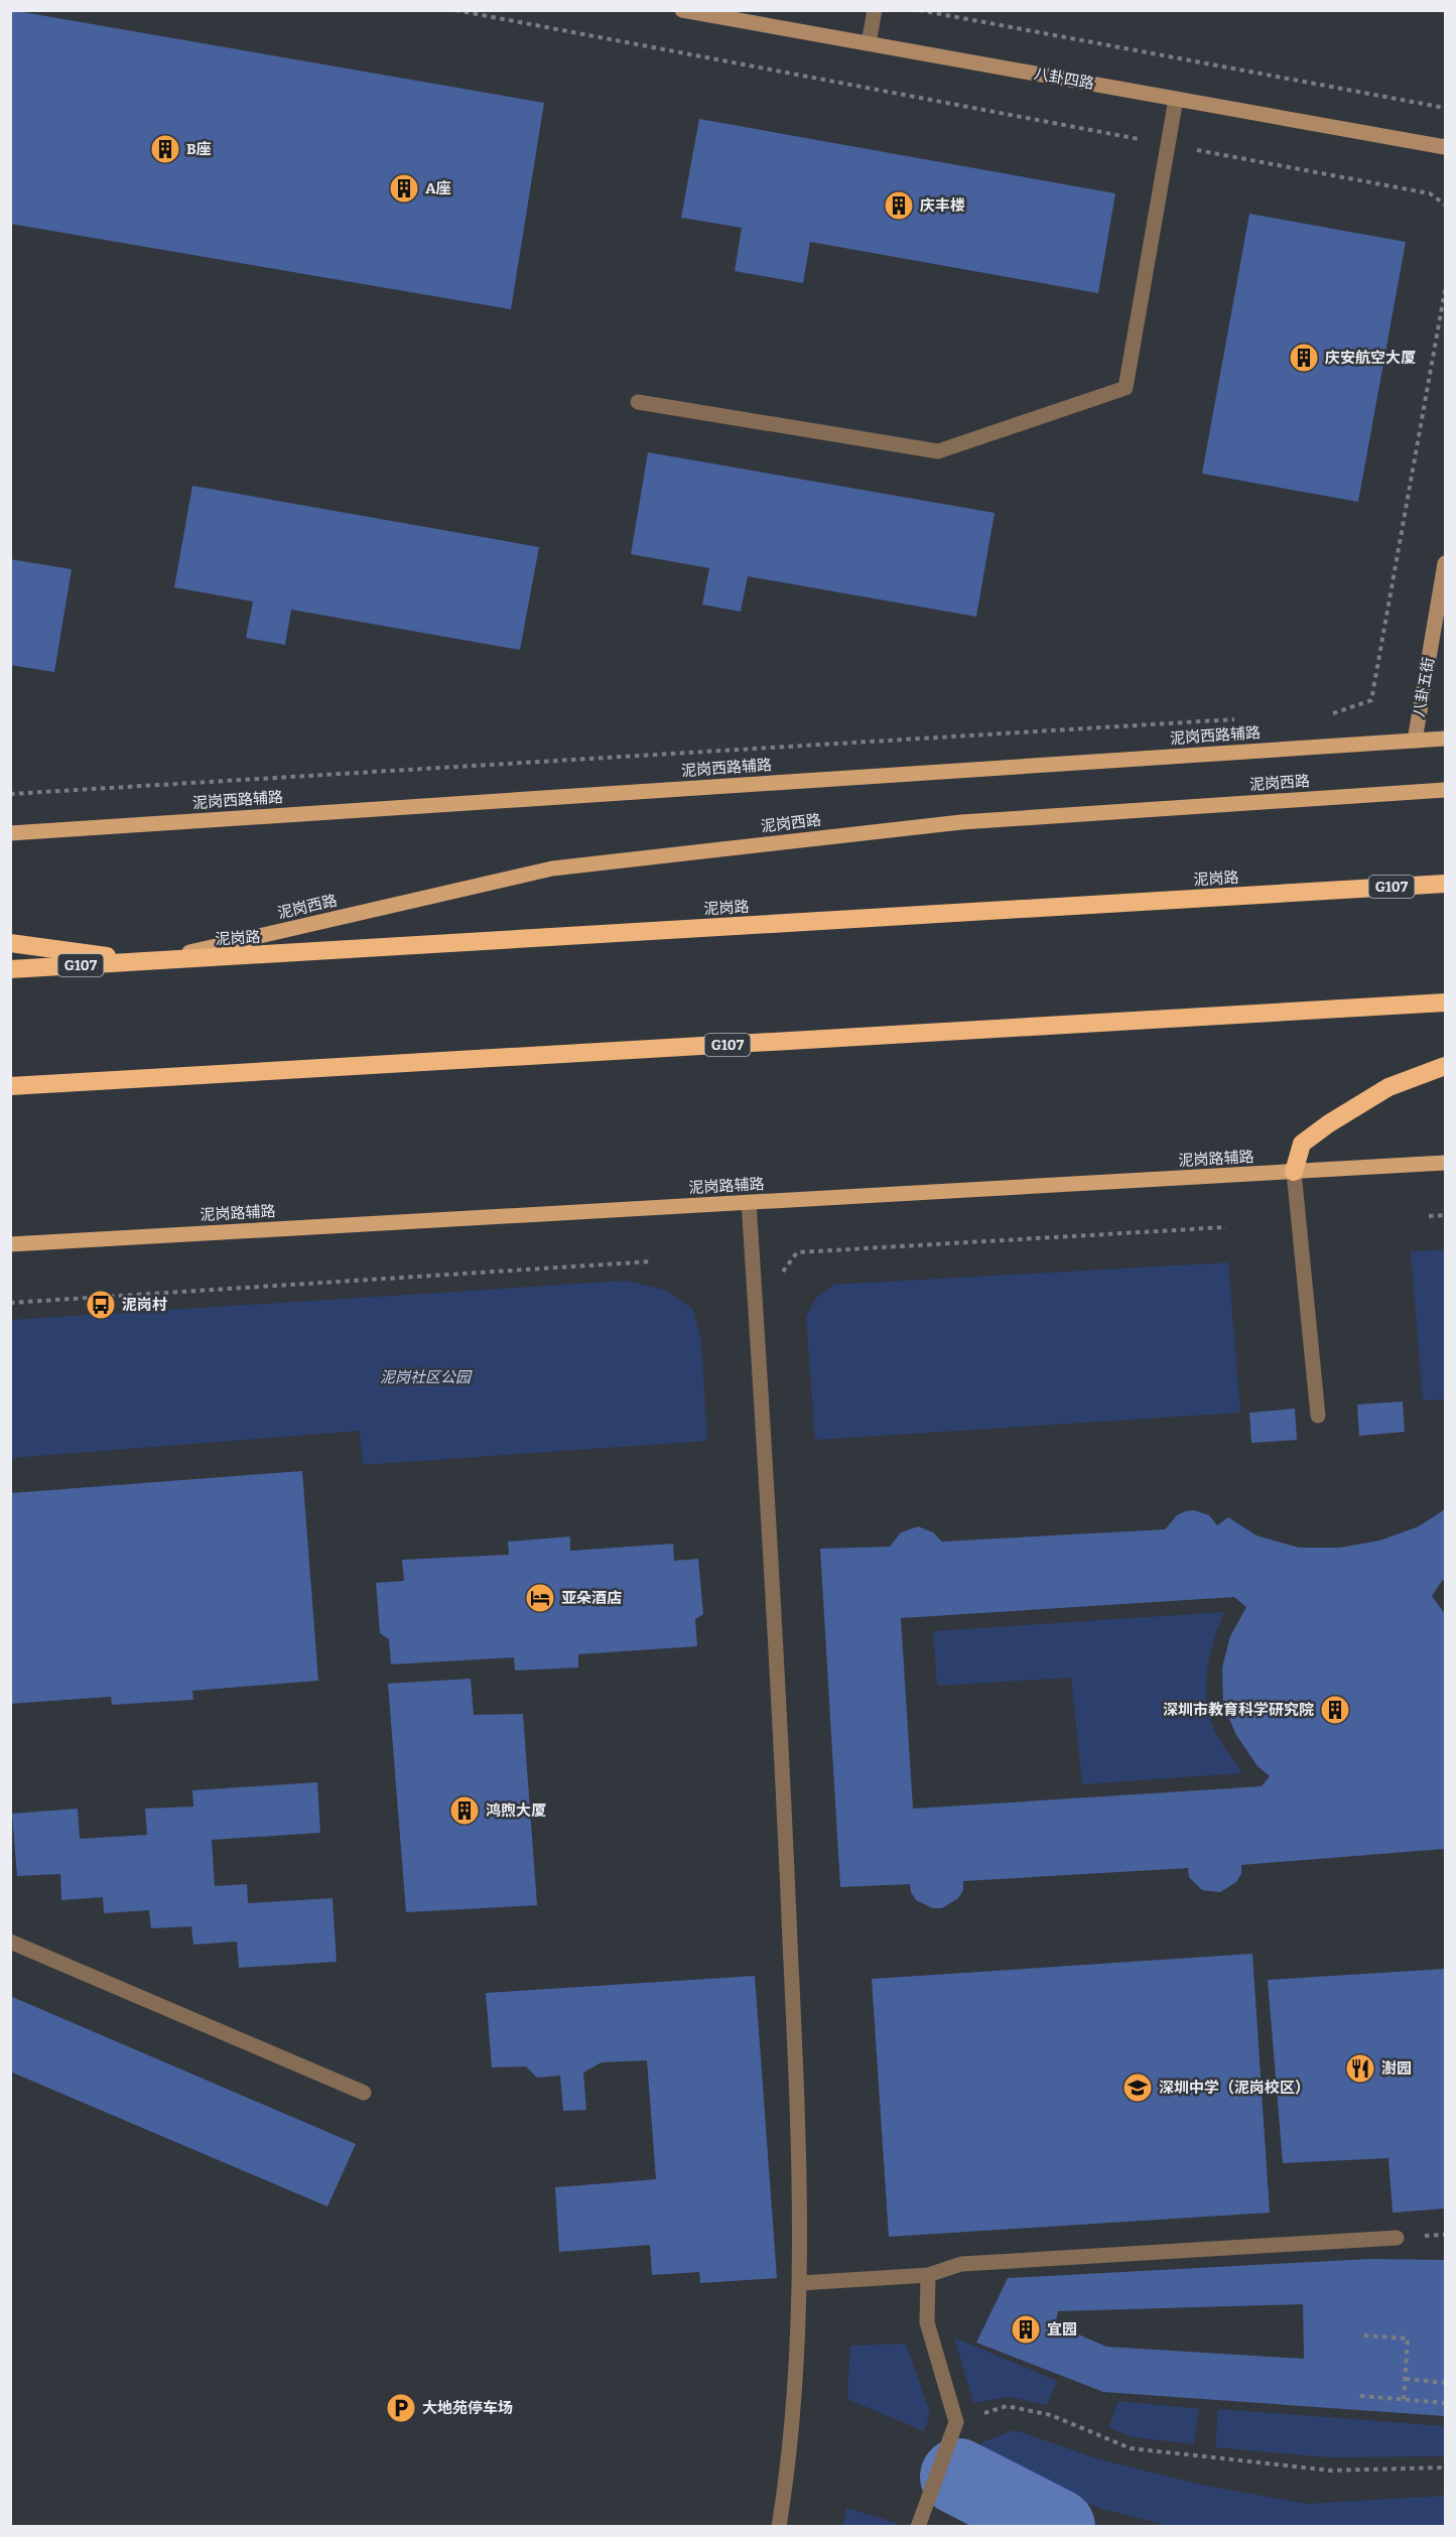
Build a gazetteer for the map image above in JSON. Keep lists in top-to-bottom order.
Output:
{
  "streets": {
    "highway": ["泥岗路", "G107"],
    "main road": ["泥岗西路辅路", "泥岗西路", "泥岗路辅路"],
    "street": ["八卦四路", "八卦五街"]
  },
  "crossings": [
    ["八卦五街", "泥岗西路辅路"],
    ["泥岗西路", "泥岗路"]
  ],
  "parks": ["泥岗社区公园"],
  "places": {
    "building": [
      "B座",
      "A座",
      "庆丰楼",
      "庆安航空大厦",
      "深圳市教育科学研究院",
      "鸿煦大厦",
      "宜园"
    ],
    "bus stop": ["泥岗村"],
    "hotel": ["亚朵酒店"],
    "restaurant": ["澍园"],
    "school or university": ["深圳中学（泥岗校区）"],
    "parking": ["大地苑停车场"]
  }
}
